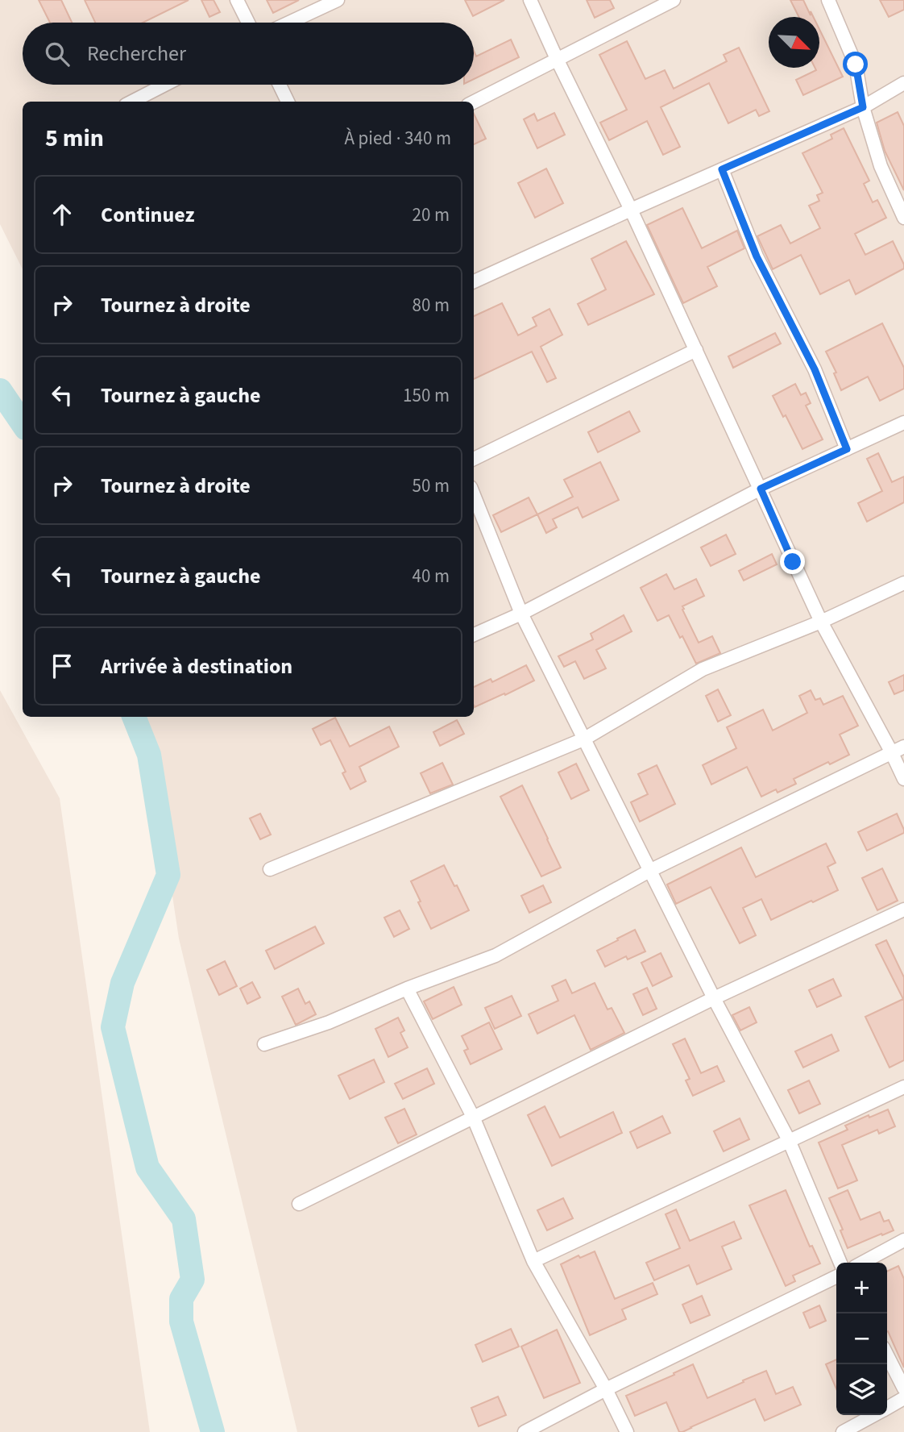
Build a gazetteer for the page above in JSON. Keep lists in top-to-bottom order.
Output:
{
  "north": "bottom right",
  "page": {
    "search": "Rechercher",
    "heading": ["5 min", "À pied · 340 m"],
    "list": [
      ["Continuez", "20 m"],
      ["Tournez à droite", "80 m"],
      ["Tournez à gauche", "150 m"],
      ["Tournez à droite", "50 m"],
      ["Tournez à gauche", "40 m"],
      "Arrivée à destination"
    ],
    "map_buttons": ["+", "−"]
  }
}
